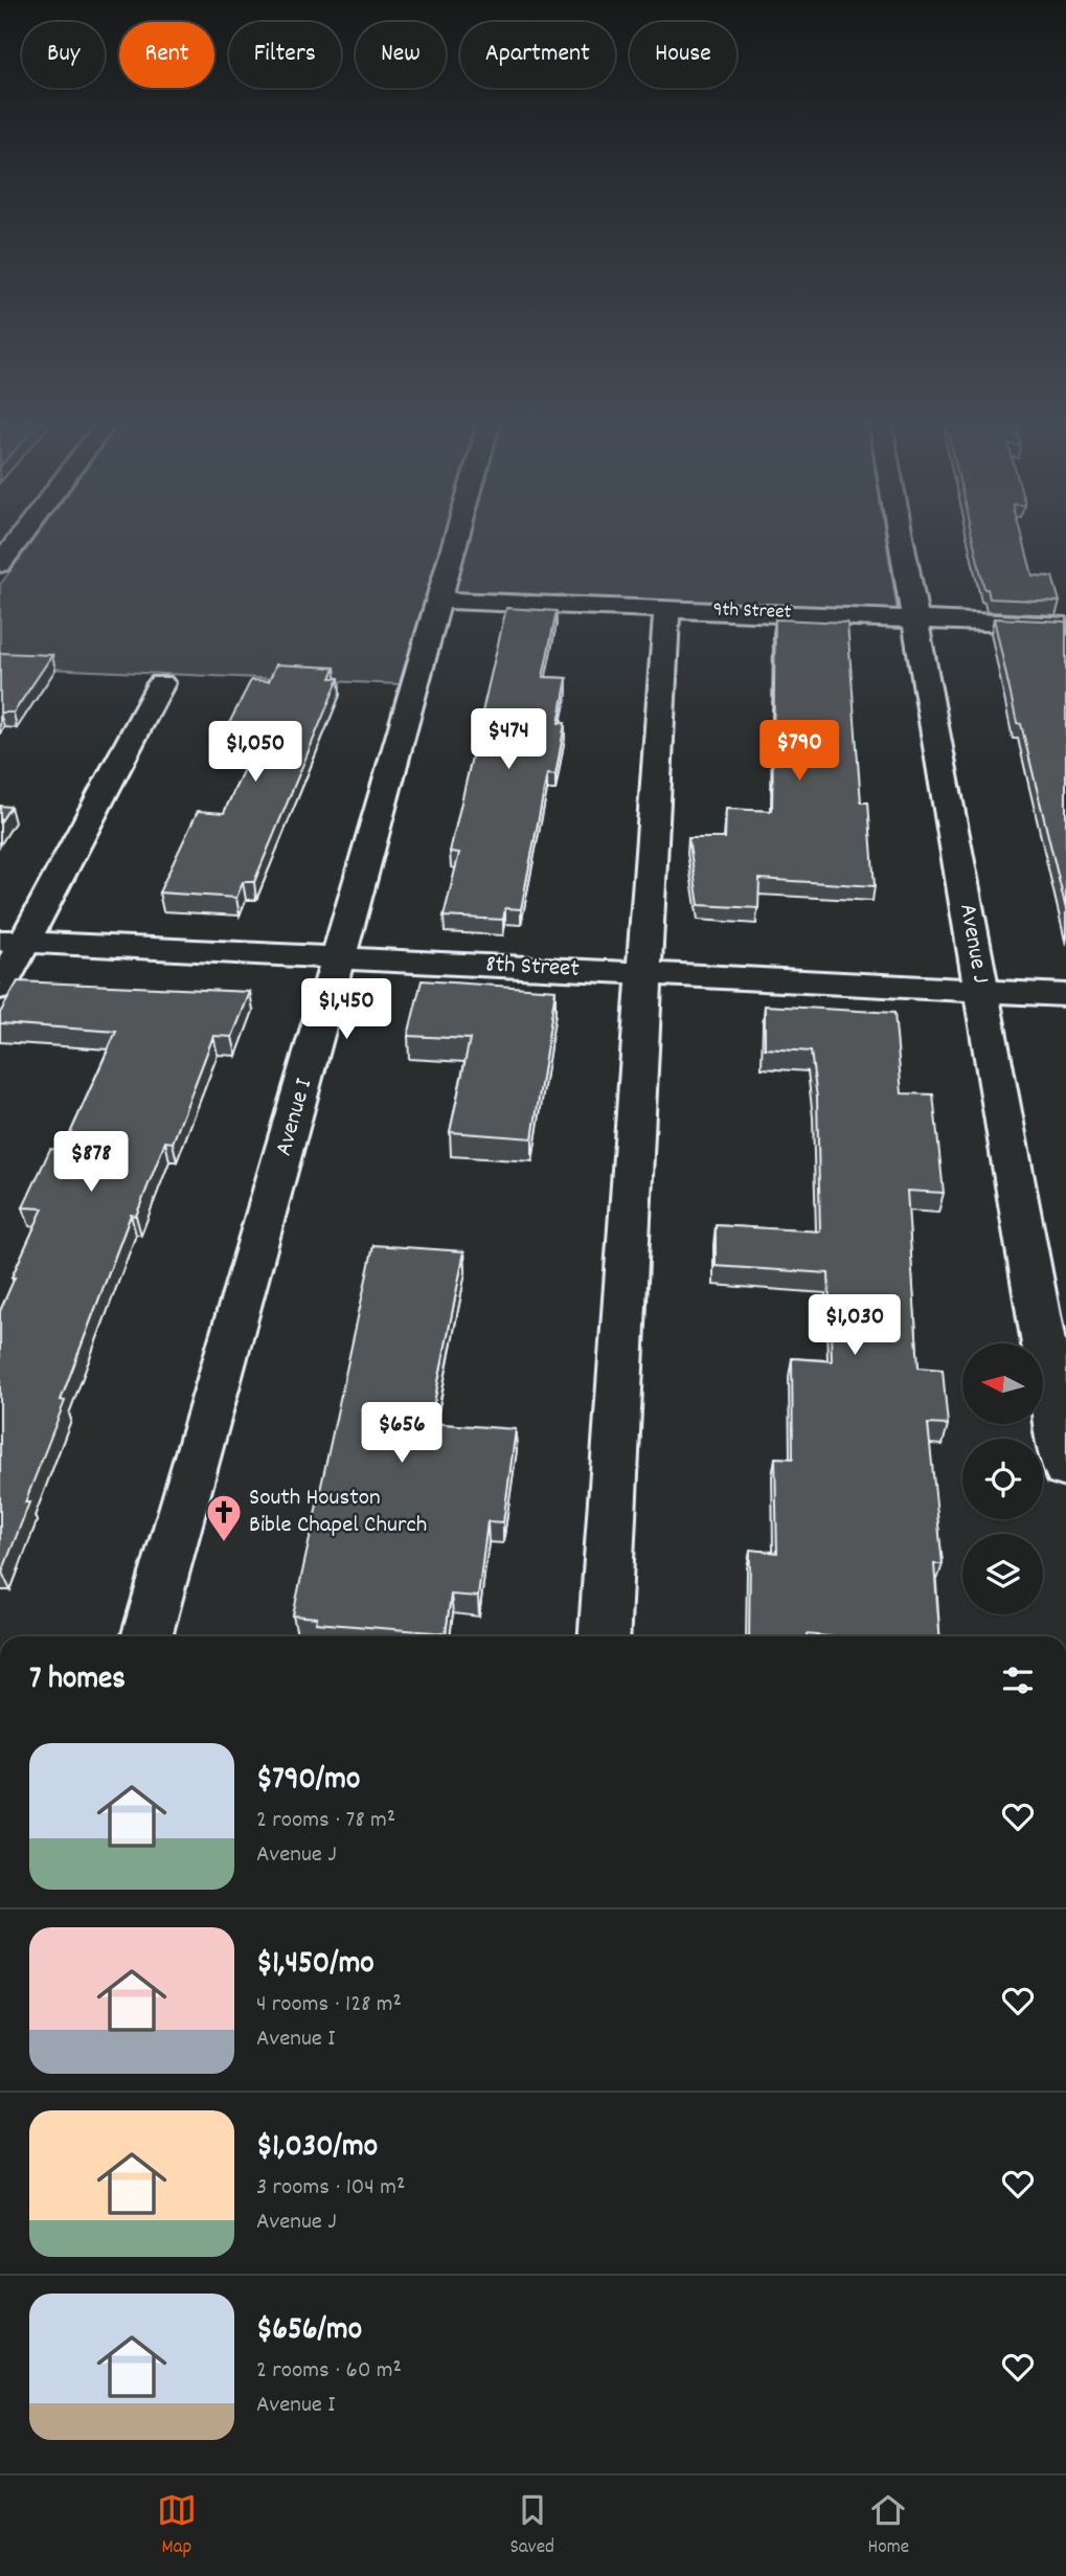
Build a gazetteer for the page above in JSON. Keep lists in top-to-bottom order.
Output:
{
  "streets": {
    "street": [
      "9th Street",
      "Avenue J",
      "8th Street",
      "Avenue I"
    ]
  },
  "crossings": [
    ["9th Street", "Avenue J"],
    ["9th Street", "Avenue I"],
    ["Avenue J", "8th Street"],
    ["8th Street", "Avenue I"]
  ],
  "places": {
    "church": ["South Houston Bible Chapel Church"]
  },
  "north": "left",
  "page": {
    "chip": [
      "Buy",
      "Rent",
      "Filters",
      "New",
      "Apartment",
      "House"
    ],
    "price": [
      "$474",
      "$790",
      "$1,050",
      "$1,450",
      "$878",
      "$1,030",
      "$656"
    ],
    "heading": "7 homes",
    "list": [
      {
        "name": "$790/mo",
        "note": "2 rooms · 78 m² · Avenue J"
      },
      {
        "name": "$1,450/mo",
        "note": "4 rooms · 128 m² · Avenue I"
      },
      {
        "name": "$1,030/mo",
        "note": "3 rooms · 104 m² · Avenue J"
      },
      {
        "name": "$656/mo",
        "note": "2 rooms · 60 m² · Avenue I"
      }
    ],
    "tabs": ["Map", "Saved", "Home"]
  }
}
